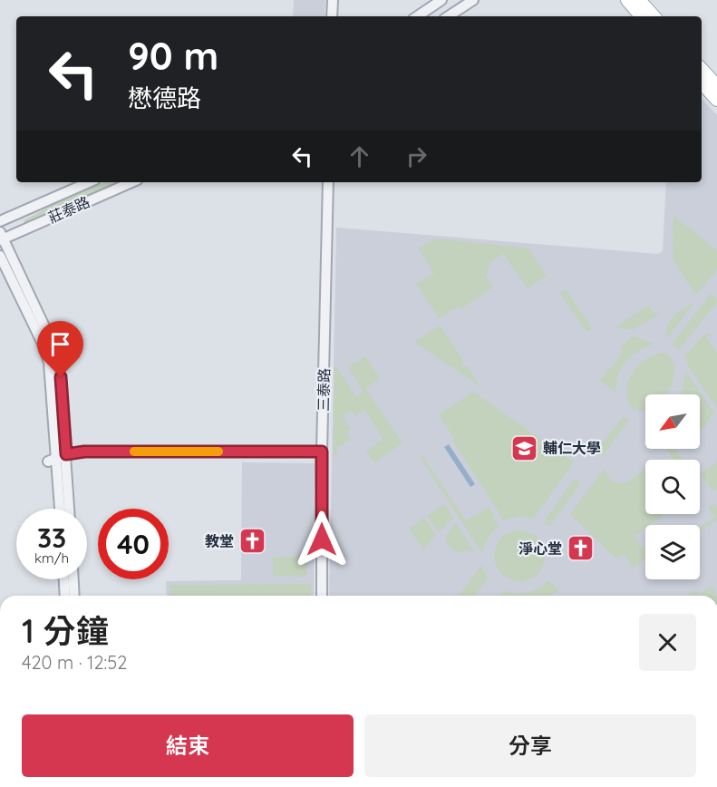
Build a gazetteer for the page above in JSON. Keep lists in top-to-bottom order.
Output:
{
  "streets": {
    "street": ["莊泰路", "三泰路"]
  },
  "places": {
    "school or university": ["輔仁大學"],
    "church": ["教堂", "淨心堂"]
  },
  "north": "bottom left",
  "page": {
    "turn": ["90 m", "懋德路"],
    "speed": "33 km/h",
    "limit": "40",
    "heading": ["1 分鐘", "420 m · 12:52"],
    "buttons": ["結束", "分享"]
  }
}
